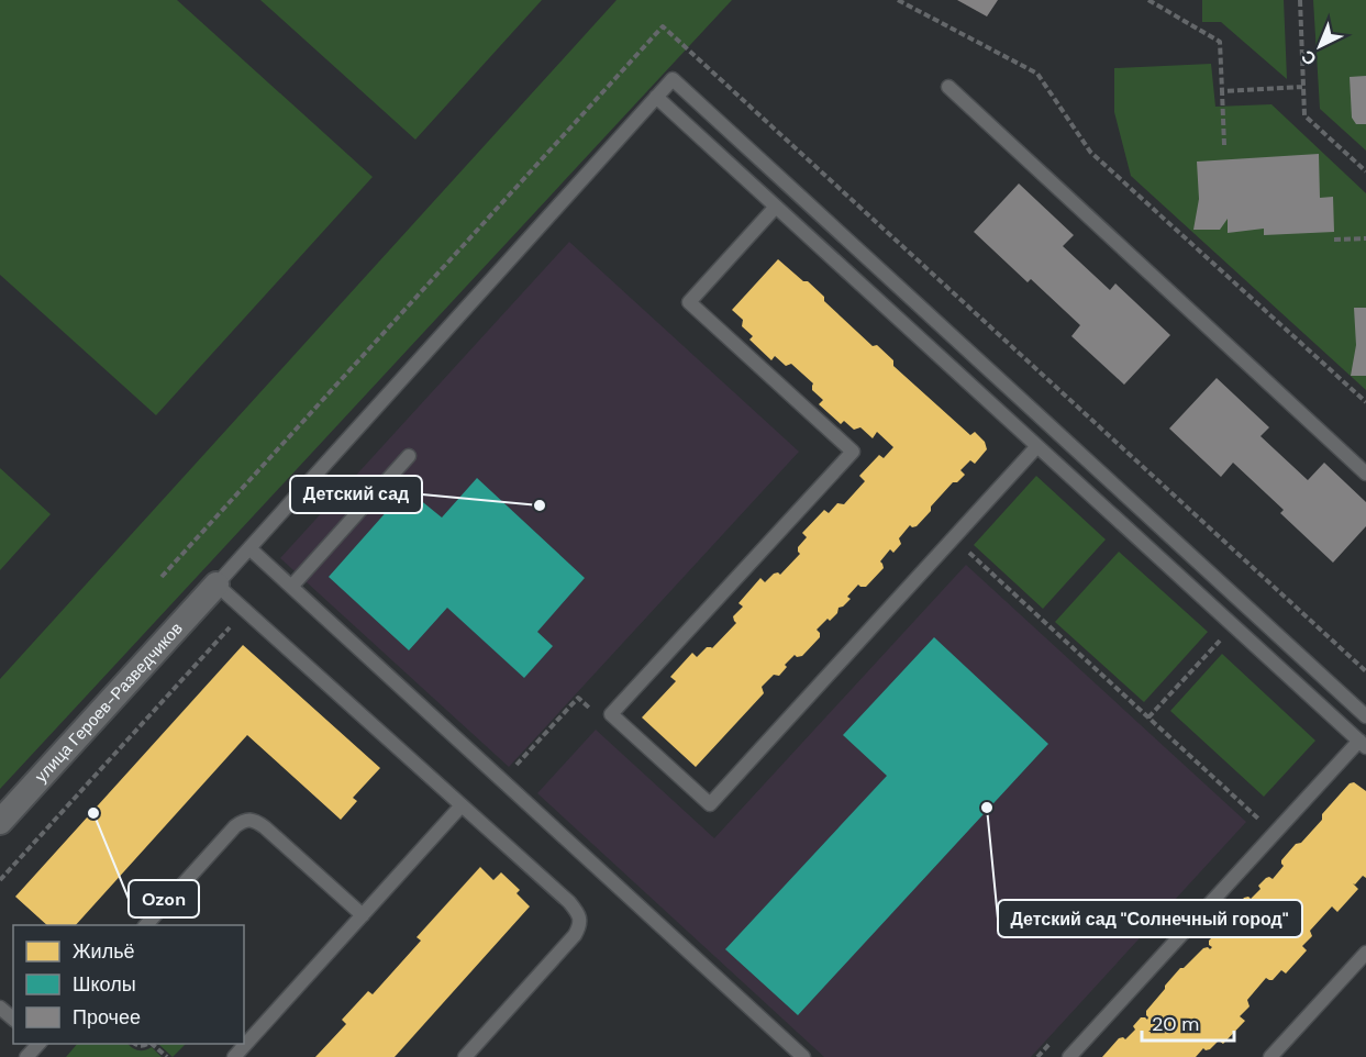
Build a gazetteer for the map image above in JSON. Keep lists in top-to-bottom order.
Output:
{
  "streets": {
    "street": ["улица Героев-Разведчиков"]
  },
  "places": ["Детский сад", "Детский сад \"Солнечный город\"", "Ozon"],
  "legend": ["Жильё", "Школы", "Прочее"],
  "scale_bar": "20 m",
  "north": "bottom left"
}
